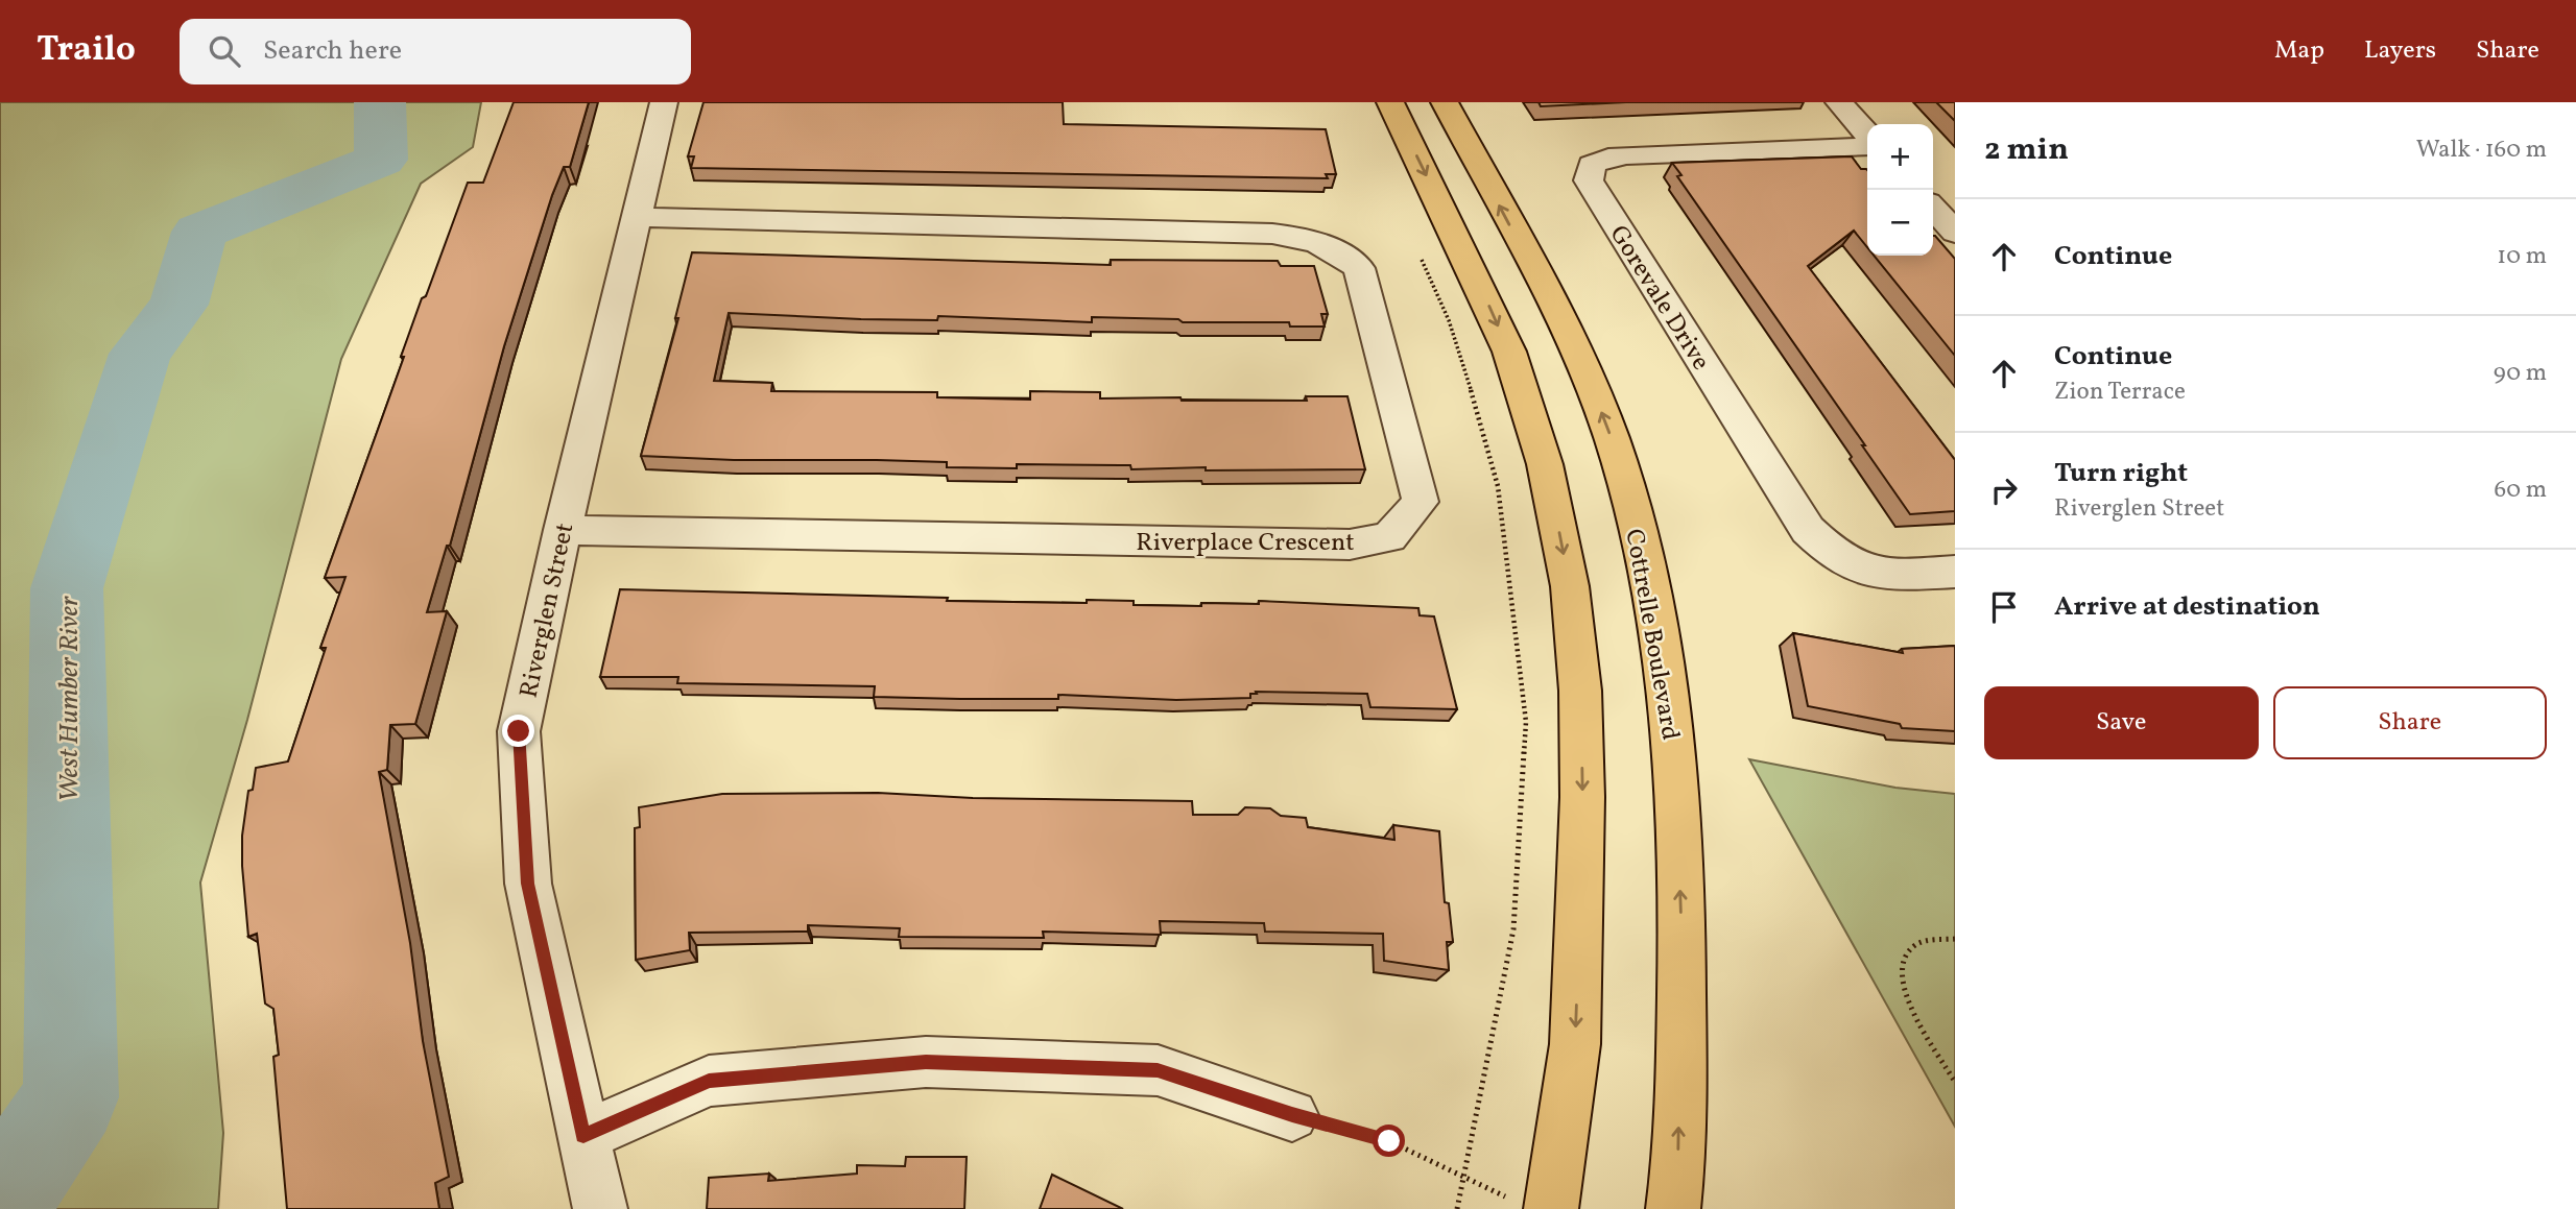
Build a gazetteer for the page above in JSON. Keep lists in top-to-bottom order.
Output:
{
  "streets": {
    "main road": ["Cottrelle Boulevard"],
    "street": ["Gorevale Drive", "Riverplace Crescent", "Riverglen Street"]
  },
  "crossings": [
    ["Riverplace Crescent", "Riverglen Street"]
  ],
  "water": ["West Humber River"],
  "page": {
    "header": "Trailo",
    "search": "Search here",
    "nav": ["Map", "Layers", "Share"],
    "heading": ["2 min", "Walk · 160 m"],
    "map_buttons": ["+", "−"],
    "list": [
      ["Continue", "10 m"],
      ["Continue", "Zion Terrace", "90 m"],
      ["Turn right", "Riverglen Street", "60 m"],
      "Arrive at destination"
    ],
    "buttons": ["Save", "Share"]
  }
}
